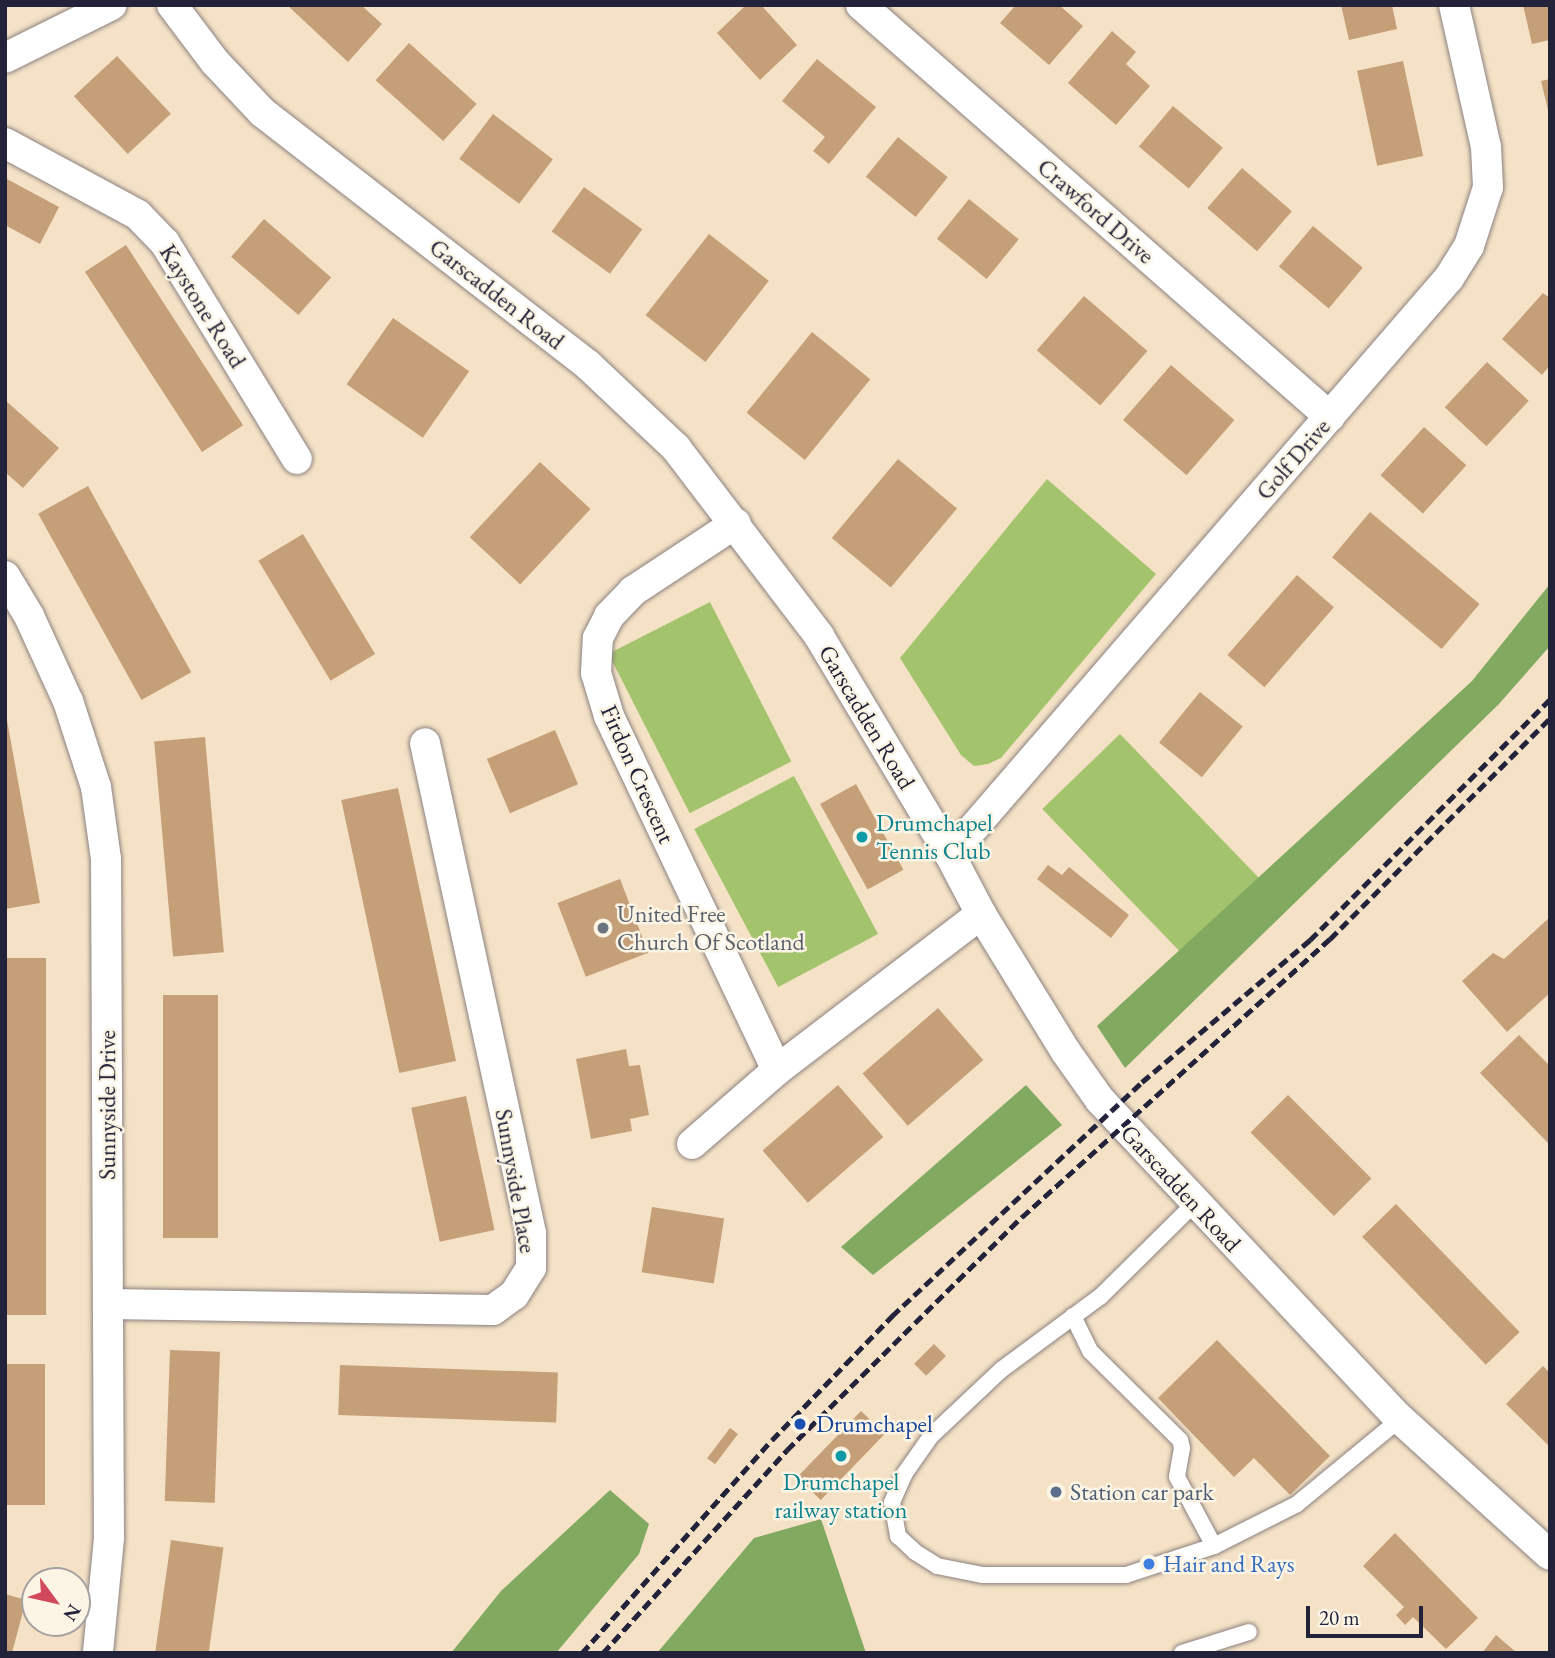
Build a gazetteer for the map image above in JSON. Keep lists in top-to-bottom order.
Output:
{
  "streets": {
    "street": [
      "Crawford Drive",
      "Garscadden Road",
      "Kaystone Road",
      "Golf Drive",
      "Firdon Crescent",
      "Sunnyside Drive",
      "Sunnyside Place"
    ]
  },
  "crossings": [
    ["Crawford Drive", "Golf Drive"],
    ["Garscadden Road", "Golf Drive"],
    ["Garscadden Road", "Firdon Crescent"],
    ["Sunnyside Drive", "Sunnyside Place"]
  ],
  "places": [
    "Drumchapel Tennis Club",
    "United Free Church Of Scotland",
    "Drumchapel",
    "Drumchapel railway station",
    "Station car park",
    "Hair and Rays"
  ],
  "scale_bar": "20 m",
  "north": "bottom right"
}
